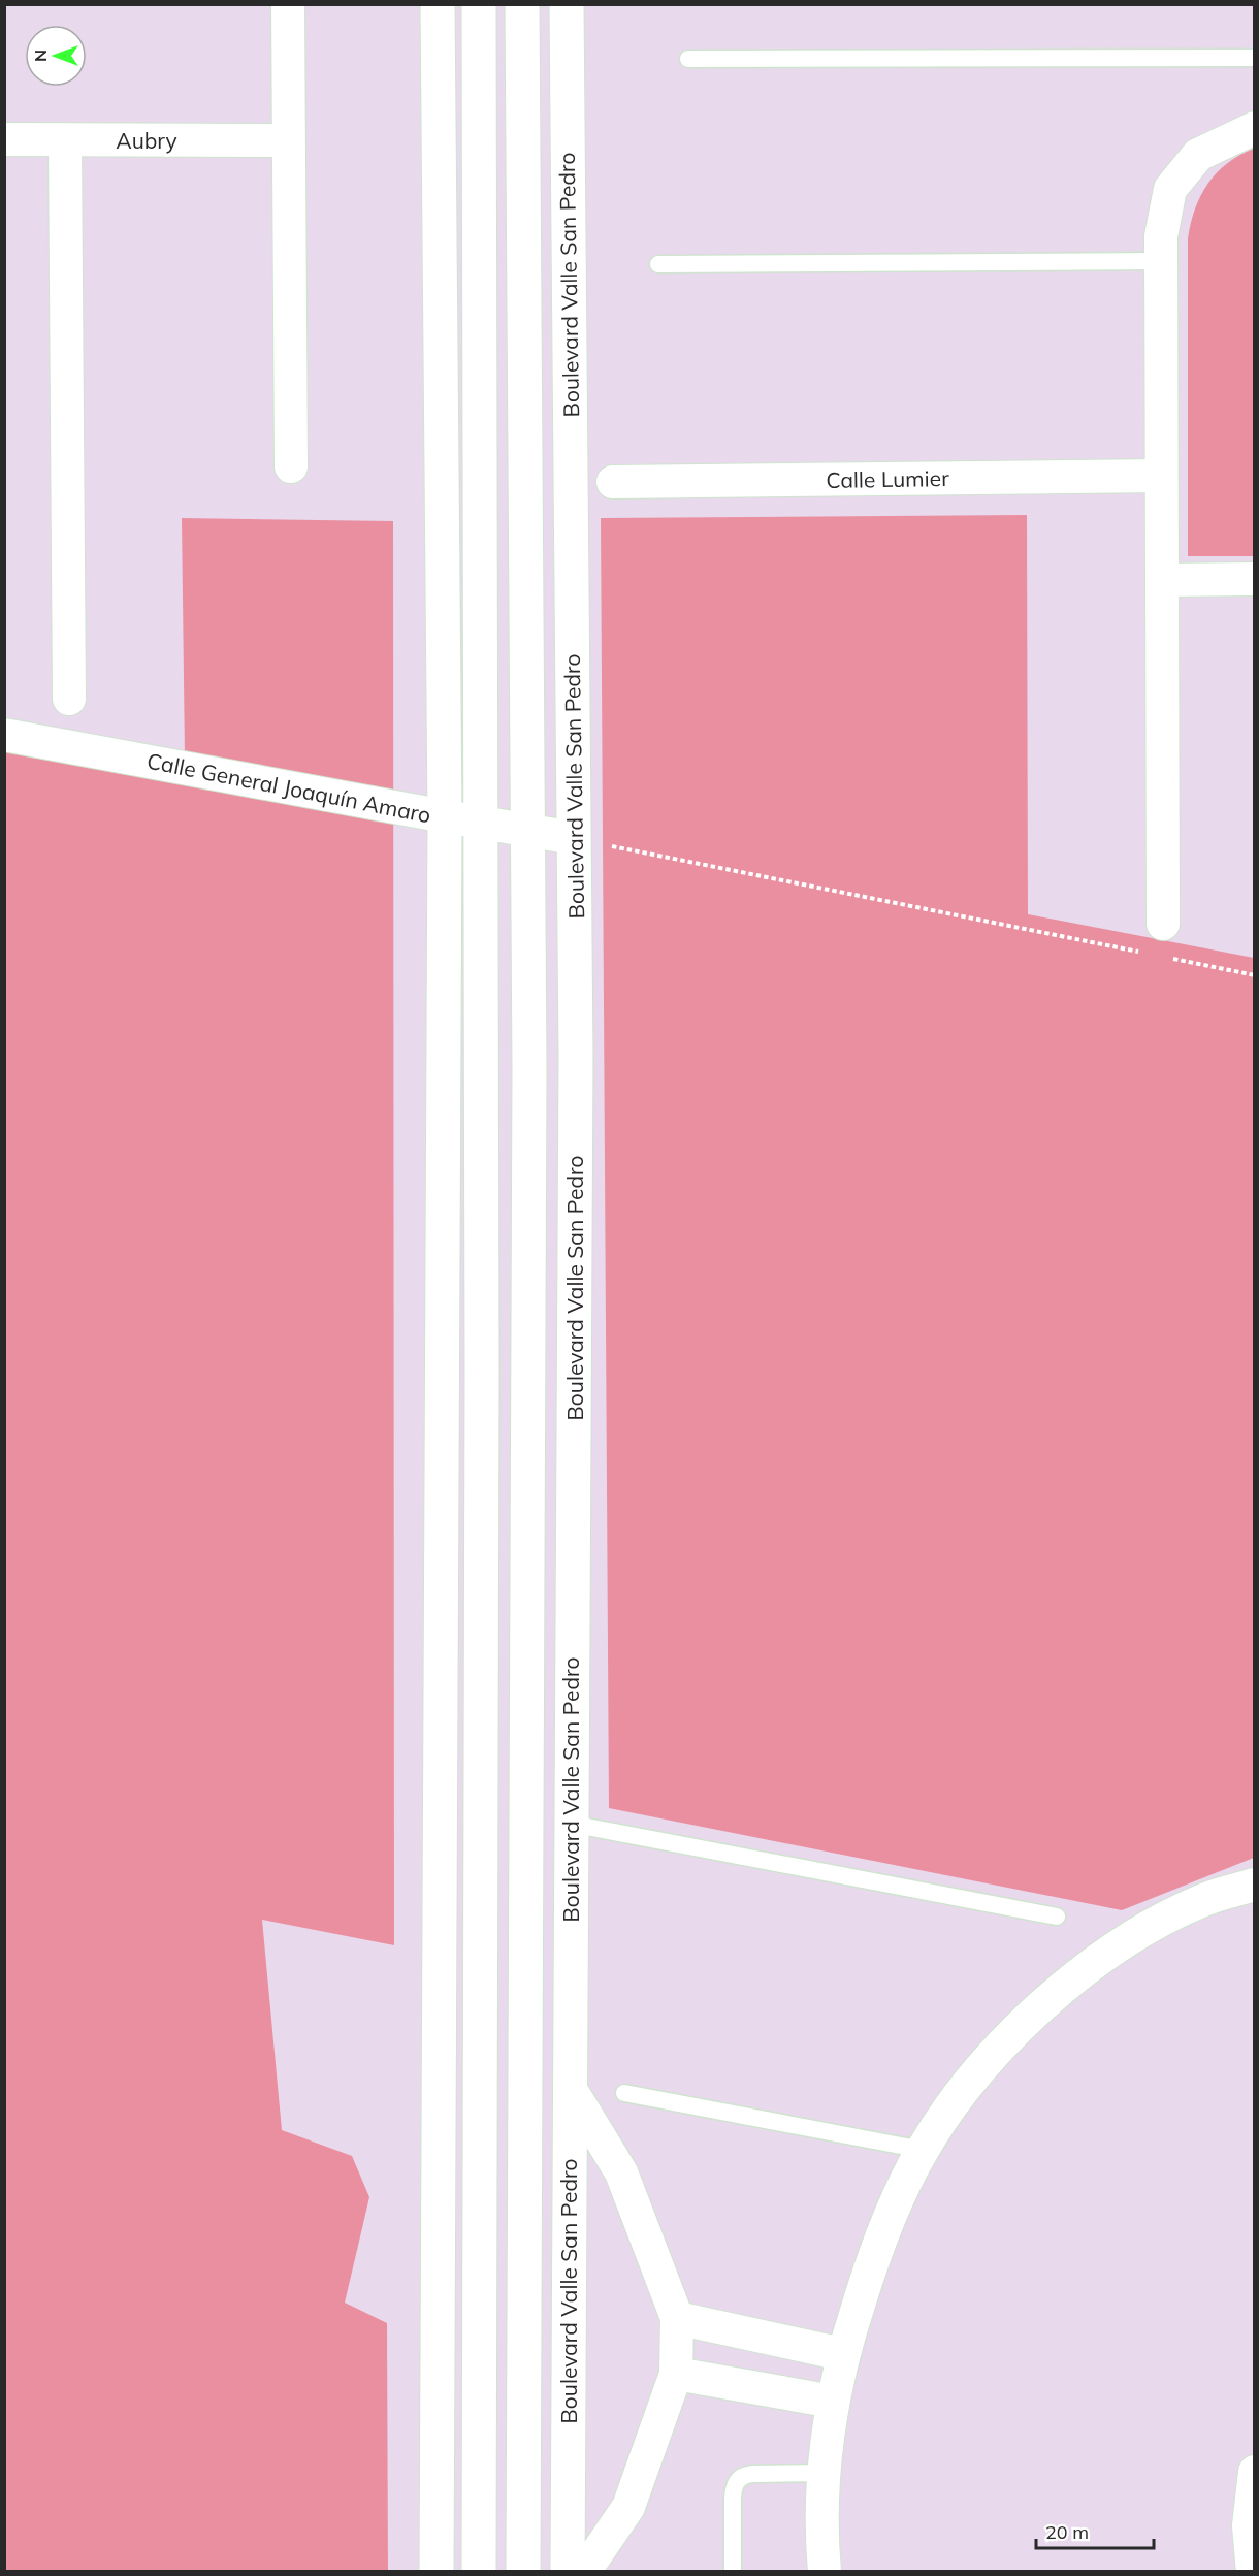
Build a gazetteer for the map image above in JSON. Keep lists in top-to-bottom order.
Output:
{
  "streets": {
    "main road": ["Boulevard Valle San Pedro"],
    "street": ["Aubry", "Calle Lumier", "Calle General Joaquín Amaro"]
  },
  "crossings": [
    ["Boulevard Valle San Pedro", "Calle General Joaquín Amaro"]
  ],
  "scale_bar": "20 m",
  "north": "left"
}
